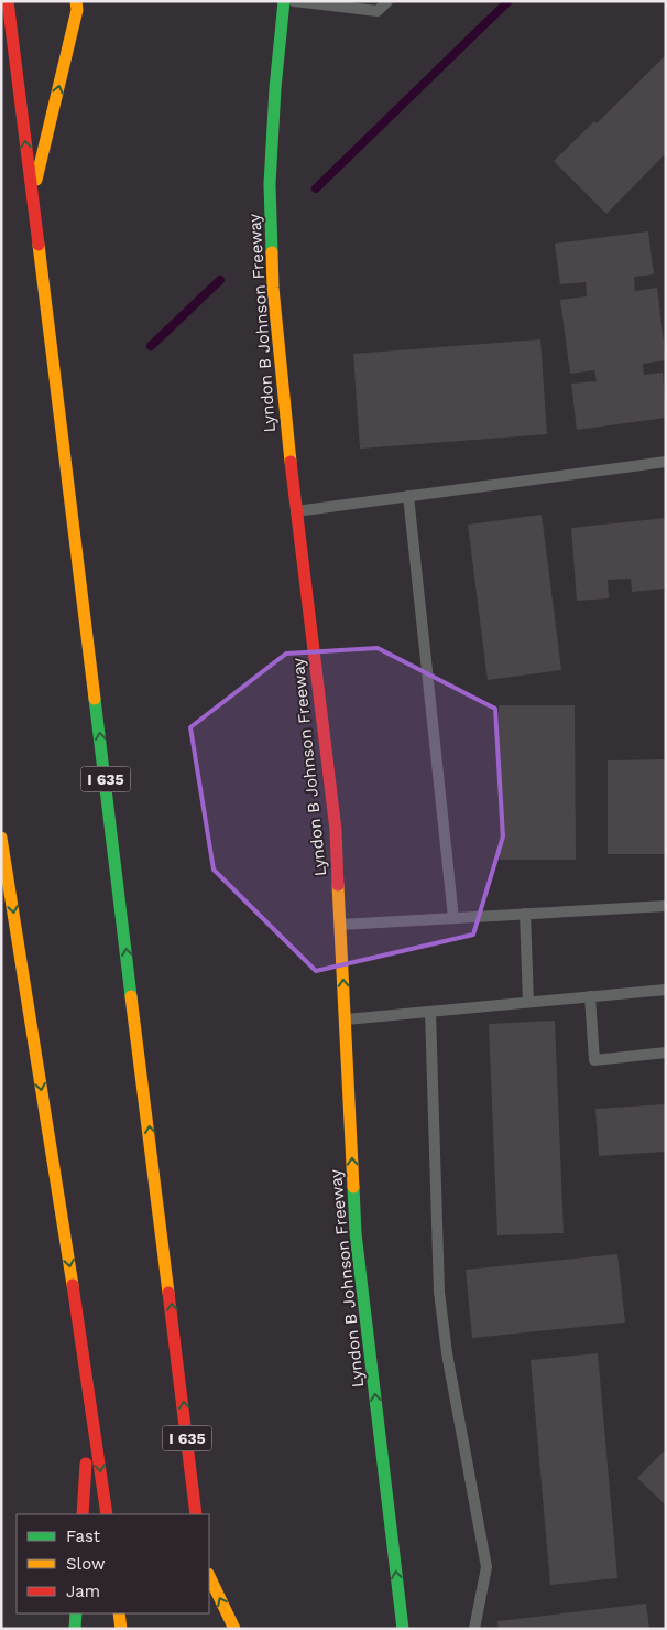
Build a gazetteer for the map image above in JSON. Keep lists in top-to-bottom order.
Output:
{
  "streets": {
    "main road": ["Lyndon B Johnson Freeway", "I 635"]
  },
  "one_way": ["Lyndon B Johnson Freeway"],
  "legend": ["Fast", "Slow", "Jam"]
}
